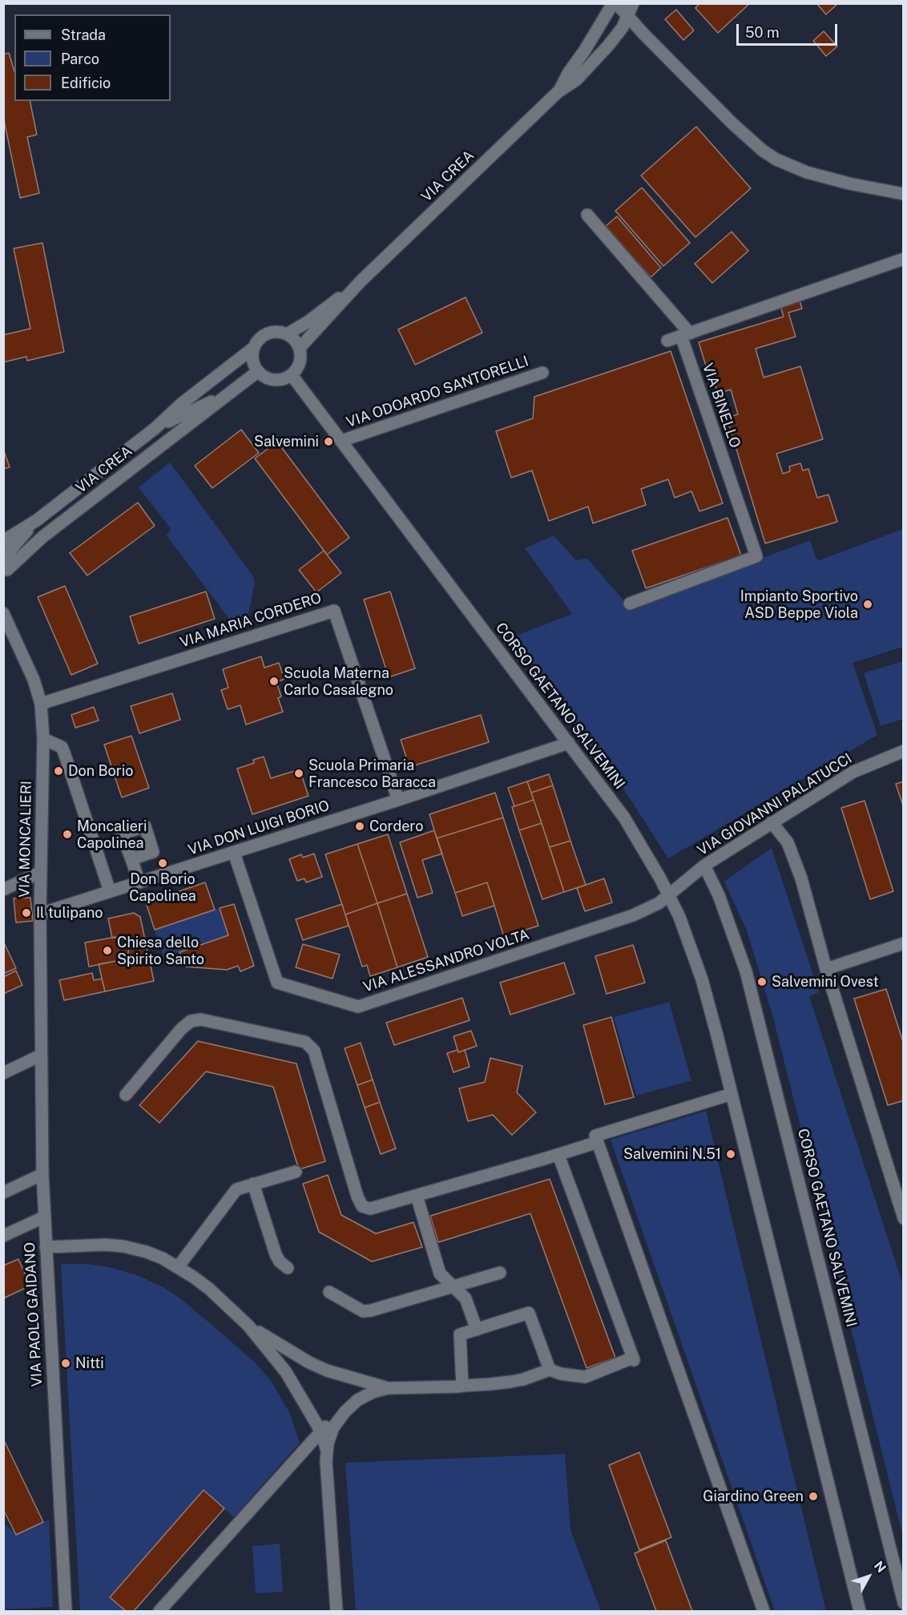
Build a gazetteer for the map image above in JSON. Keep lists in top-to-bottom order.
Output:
{
  "streets": {
    "street": [
      "VIA CREA",
      "VIA ODOARDO SANTORELLI",
      "VIA BINELLO",
      "VIA MARIA CORDERO",
      "CORSO GAETANO SALVEMINI",
      "VIA GIOVANNI PALATUCCI",
      "VIA DON LUIGI BORIO",
      "VIA MONCALIERI",
      "VIA ALESSANDRO VOLTA",
      "VIA PAOLO GAIDANO"
    ]
  },
  "crossings": [
    ["VIA CREA", "CORSO GAETANO SALVEMINI"],
    ["VIA ODOARDO SANTORELLI", "CORSO GAETANO SALVEMINI"],
    ["VIA MARIA CORDERO", "VIA DON LUIGI BORIO"],
    ["VIA MARIA CORDERO", "VIA MONCALIERI"],
    ["CORSO GAETANO SALVEMINI", "VIA GIOVANNI PALATUCCI"],
    ["CORSO GAETANO SALVEMINI", "VIA DON LUIGI BORIO"],
    ["CORSO GAETANO SALVEMINI", "VIA ALESSANDRO VOLTA"],
    ["VIA GIOVANNI PALATUCCI", "VIA ALESSANDRO VOLTA"],
    ["VIA DON LUIGI BORIO", "VIA MONCALIERI"],
    ["VIA DON LUIGI BORIO", "VIA ALESSANDRO VOLTA"],
    ["VIA MONCALIERI", "VIA PAOLO GAIDANO"]
  ],
  "places": [
    "Salvemini",
    "Impianto Sportivo ASD Beppe Viola",
    "Scuola Materna Carlo Casalegno",
    "Don Borio",
    "Scuola Primaria Francesco Baracca",
    "Cordero",
    "Moncalieri Capolinea",
    "Don Borio Capolinea",
    "Il tulipano",
    "Chiesa dello Spirito Santo",
    "Salvemini Ovest",
    "Salvemini N.51",
    "Nitti",
    "Giardino Green"
  ],
  "legend": ["Strada", "Parco", "Edificio"],
  "scale_bar": "50 m",
  "north": "top right"
}
